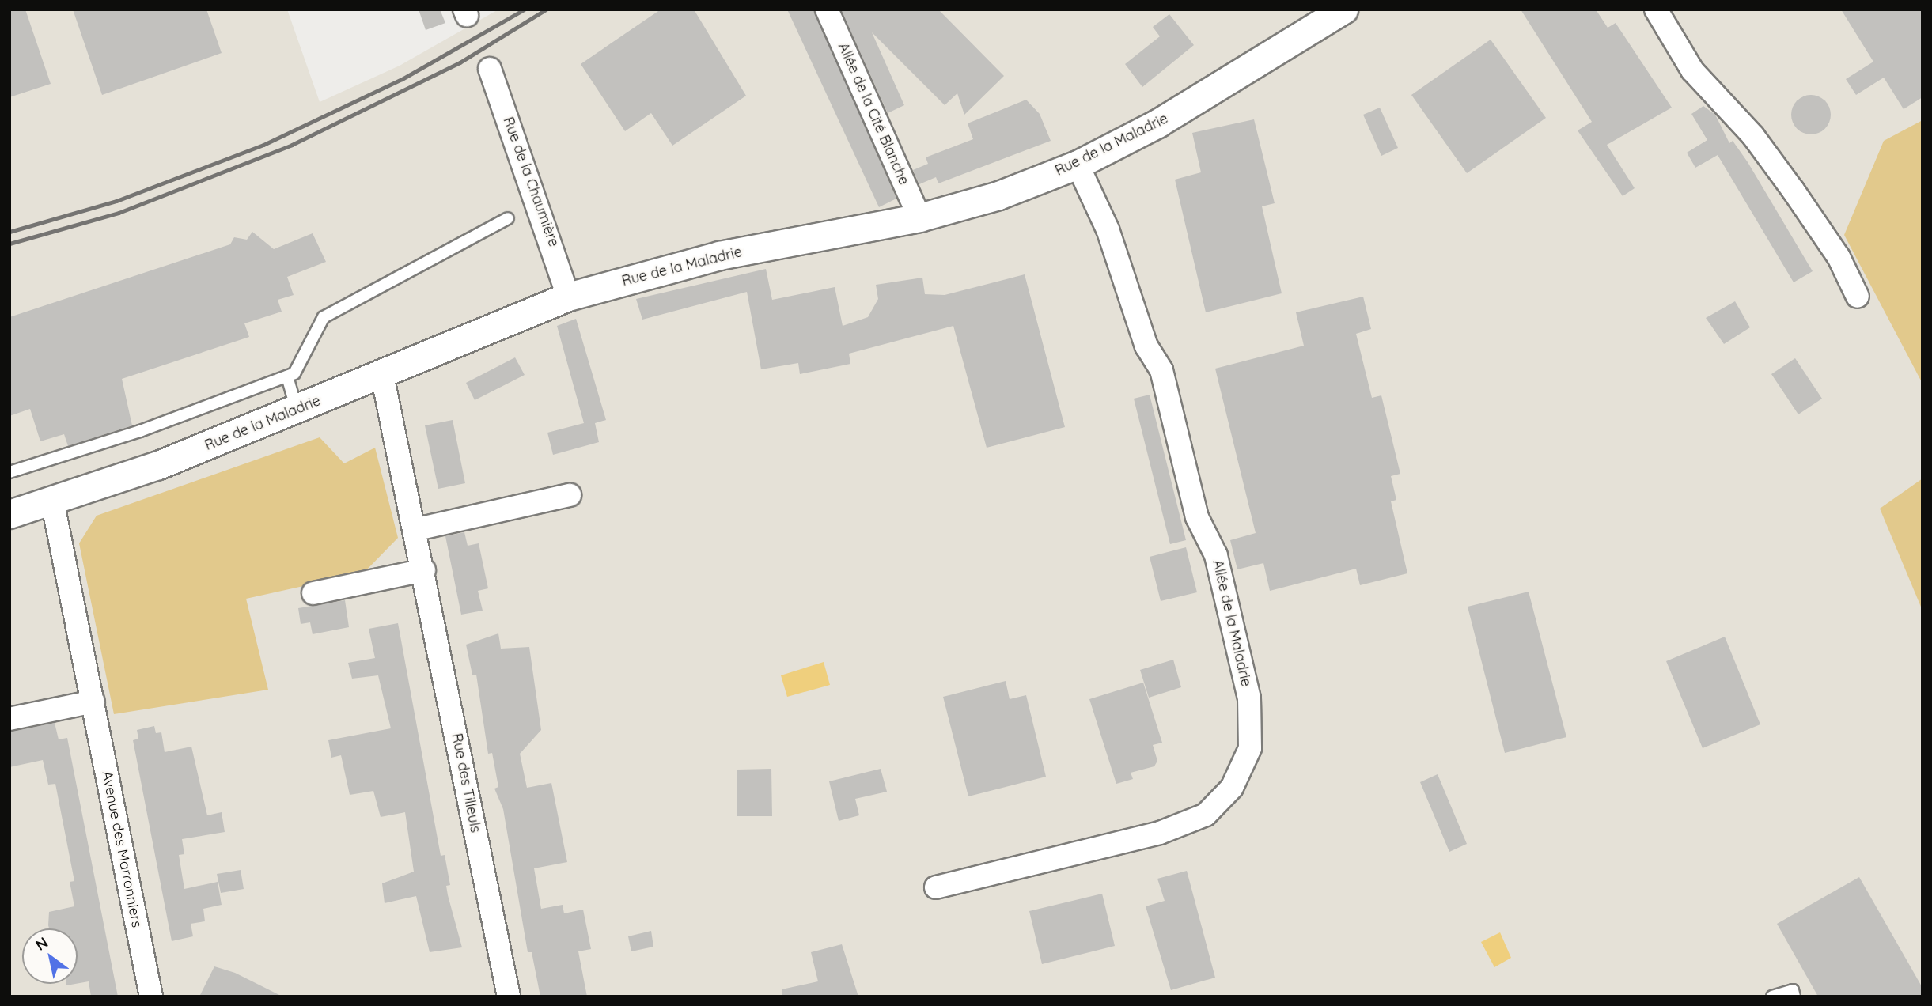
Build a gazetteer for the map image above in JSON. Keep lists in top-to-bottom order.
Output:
{
  "streets": {
    "street": [
      "Allée de la Cité Blanche",
      "Rue de la Maladrie",
      "Rue de la Chaumière",
      "Allée de la Maladrie",
      "Rue des Tilleuls",
      "Avenue des Marronniers"
    ]
  },
  "crossings": [
    ["Allée de la Cité Blanche", "Rue de la Maladrie"],
    ["Rue de la Maladrie", "Rue de la Chaumière"],
    ["Rue de la Maladrie", "Allée de la Maladrie"],
    ["Rue de la Maladrie", "Rue des Tilleuls"],
    ["Rue de la Maladrie", "Avenue des Marronniers"]
  ],
  "north": "top left"
}
